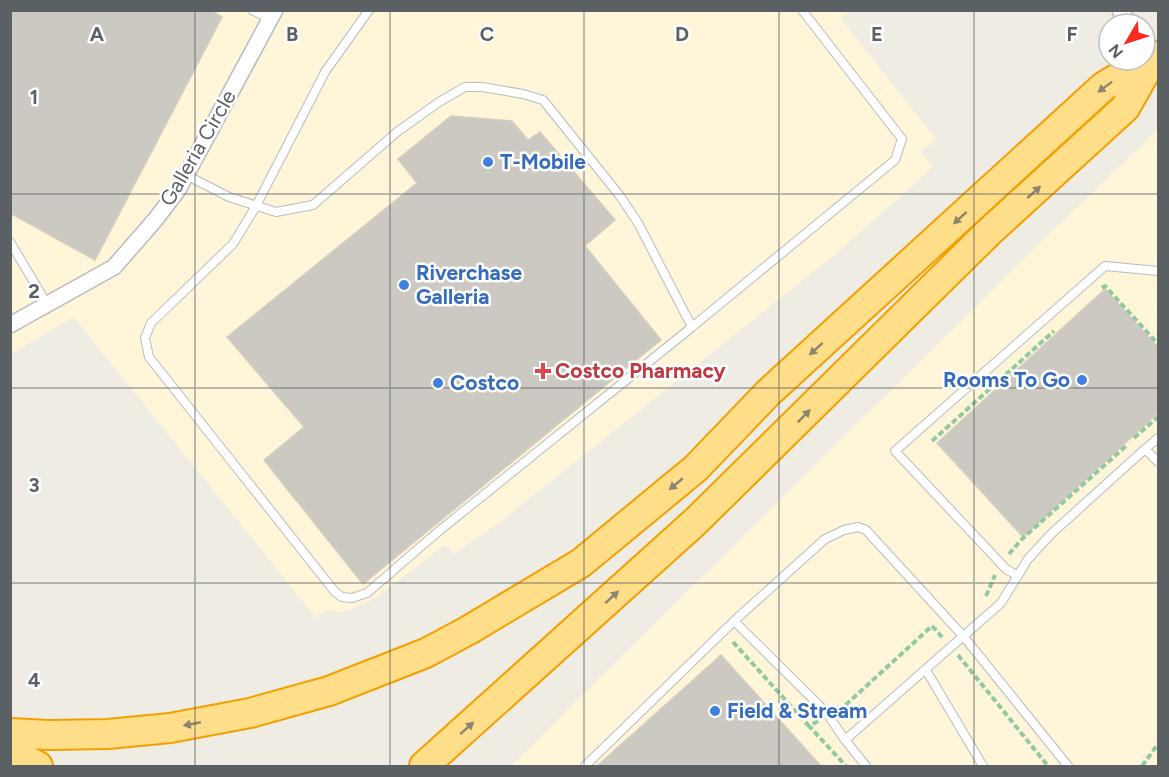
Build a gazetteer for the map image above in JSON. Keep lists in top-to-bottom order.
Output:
{
  "streets": {
    "street": ["Galleria Circle"]
  },
  "places": {
    "other": [
      "T-Mobile",
      "Riverchase Galleria",
      "Rooms To Go",
      "Costco",
      "Field & Stream"
    ],
    "health": ["Costco Pharmacy"]
  },
  "north": "bottom left",
  "grid": {
    "columns": [
      "A",
      "B",
      "C",
      "D",
      "E",
      "F"
    ],
    "rows": [
      "1",
      "2",
      "3",
      "4"
    ]
  }
}
